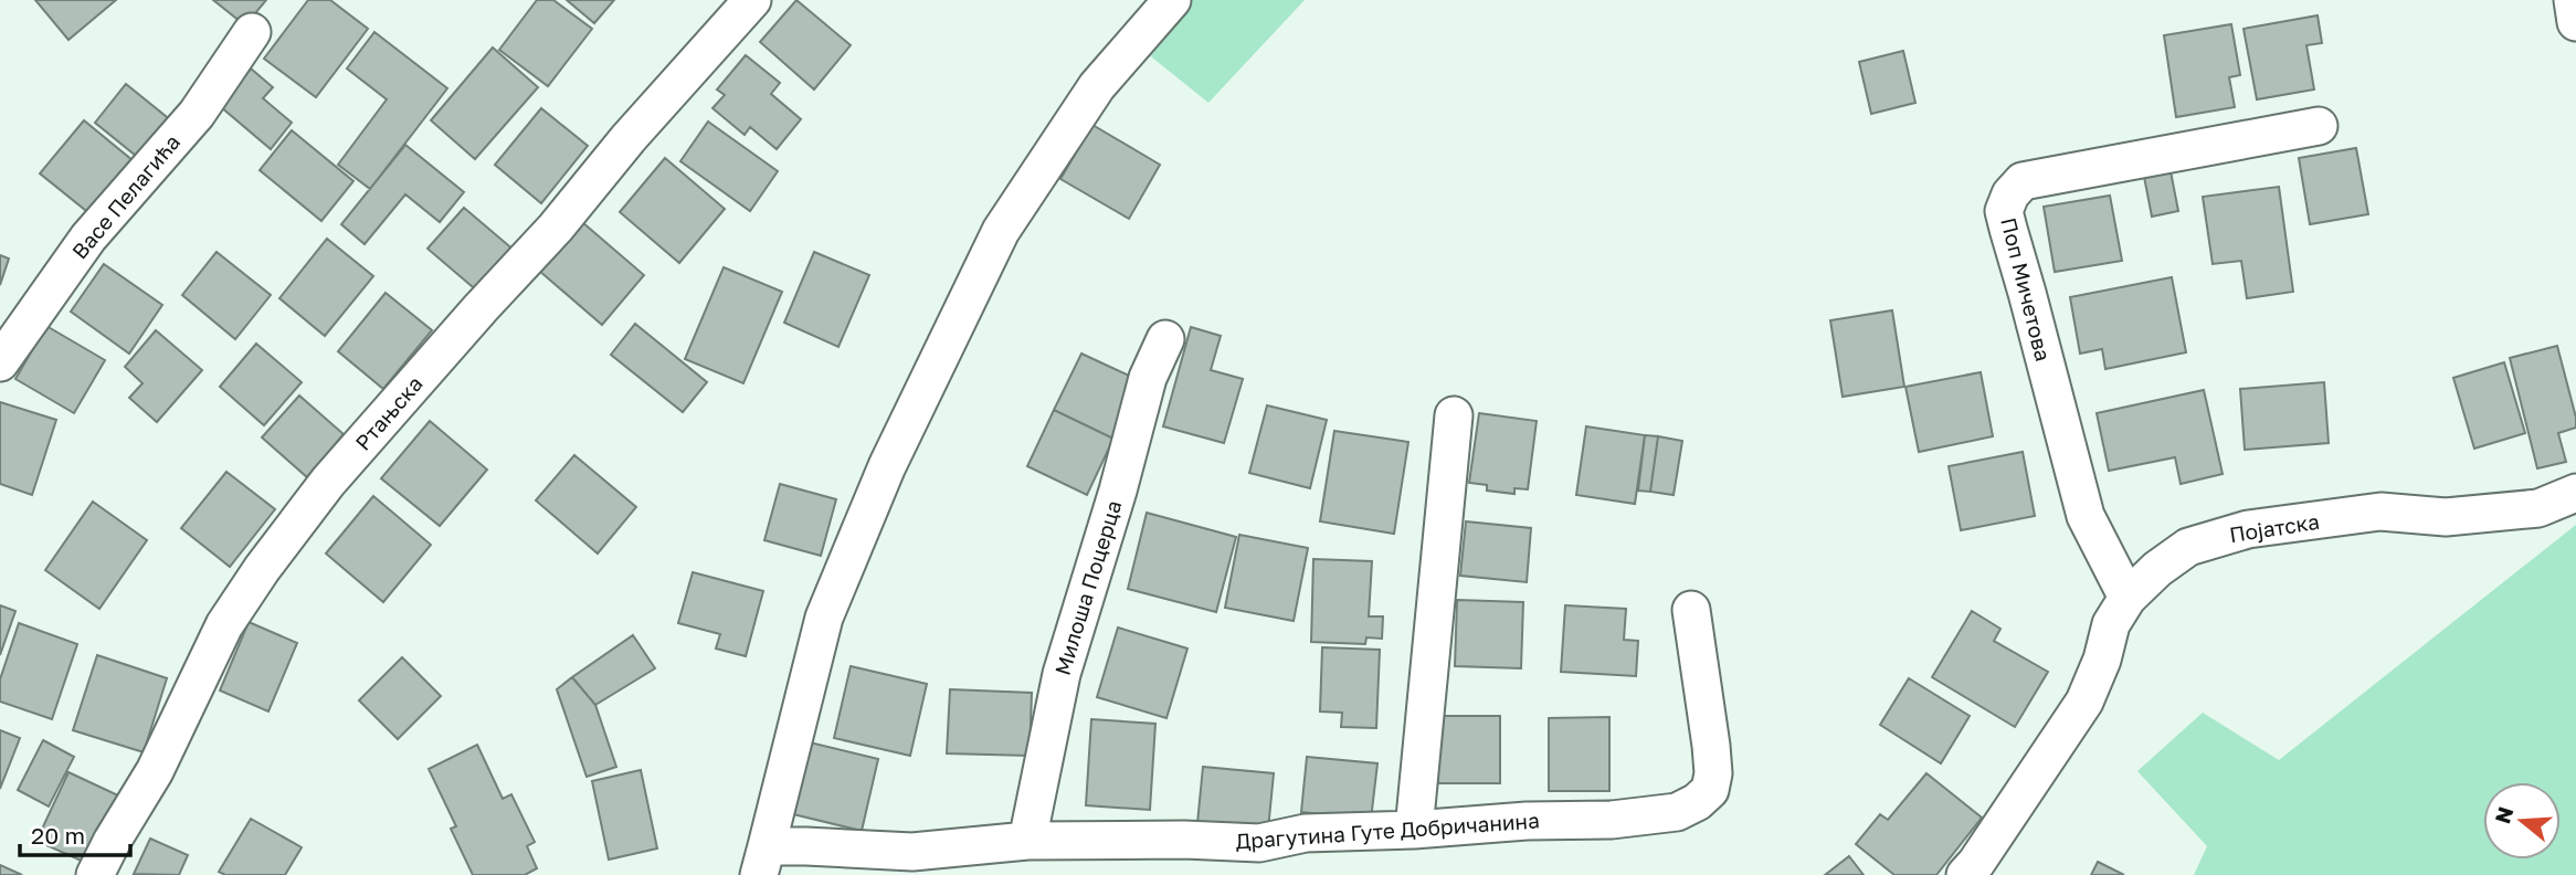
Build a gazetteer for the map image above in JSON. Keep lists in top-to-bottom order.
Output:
{
  "streets": {
    "street": [
      "Васе Пелагића",
      "Поп Мичетова",
      "Ртањска",
      "Појатска",
      "Милоша Поцерца",
      "Драгутина Гуте Добричанина"
    ]
  },
  "crossings": [
    ["Поп Мичетова", "Појатска"],
    ["Милоша Поцерца", "Драгутина Гуте Добричанина"]
  ],
  "scale_bar": "20 m",
  "north": "left"
}
